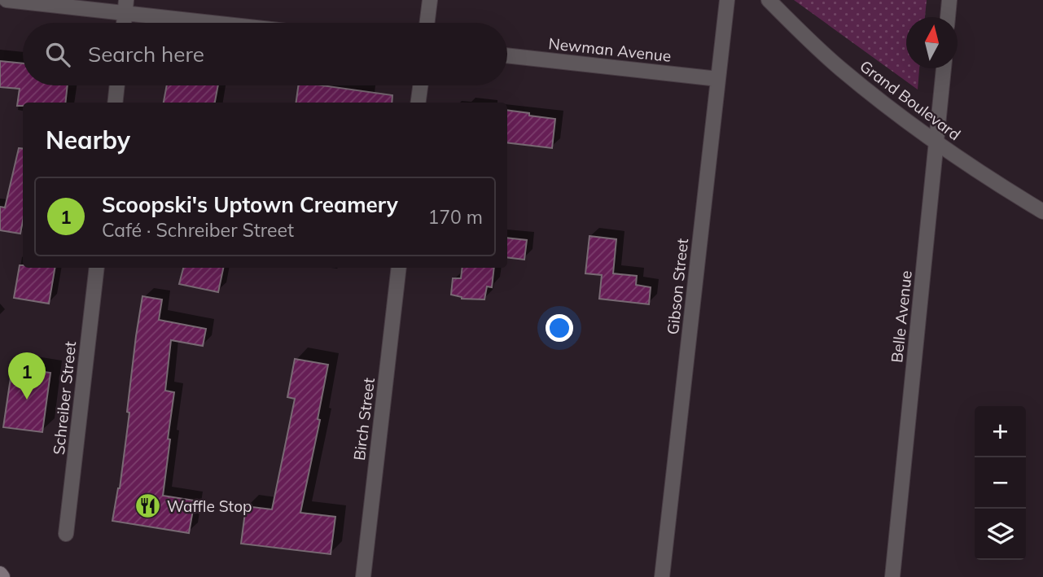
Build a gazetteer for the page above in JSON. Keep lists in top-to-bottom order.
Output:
{
  "streets": {
    "street": [
      "Newman Avenue",
      "Grand Boulevard",
      "Gibson Street",
      "Belle Avenue",
      "Schreiber Street",
      "Birch Street"
    ]
  },
  "crossings": [
    ["Newman Avenue", "Gibson Street"],
    ["Grand Boulevard", "Belle Avenue"]
  ],
  "places": {
    "restaurant": ["Waffle Stop"]
  },
  "north": "top",
  "page": {
    "search": "Search here",
    "heading": "Nearby",
    "list": [
      {
        "mark": "1",
        "name": "Scoopski's Uptown Creamery",
        "note": "Café · Schreiber Street",
        "value": "170 m"
      }
    ],
    "pins": "1",
    "map_buttons": ["+", "−"]
  }
}
